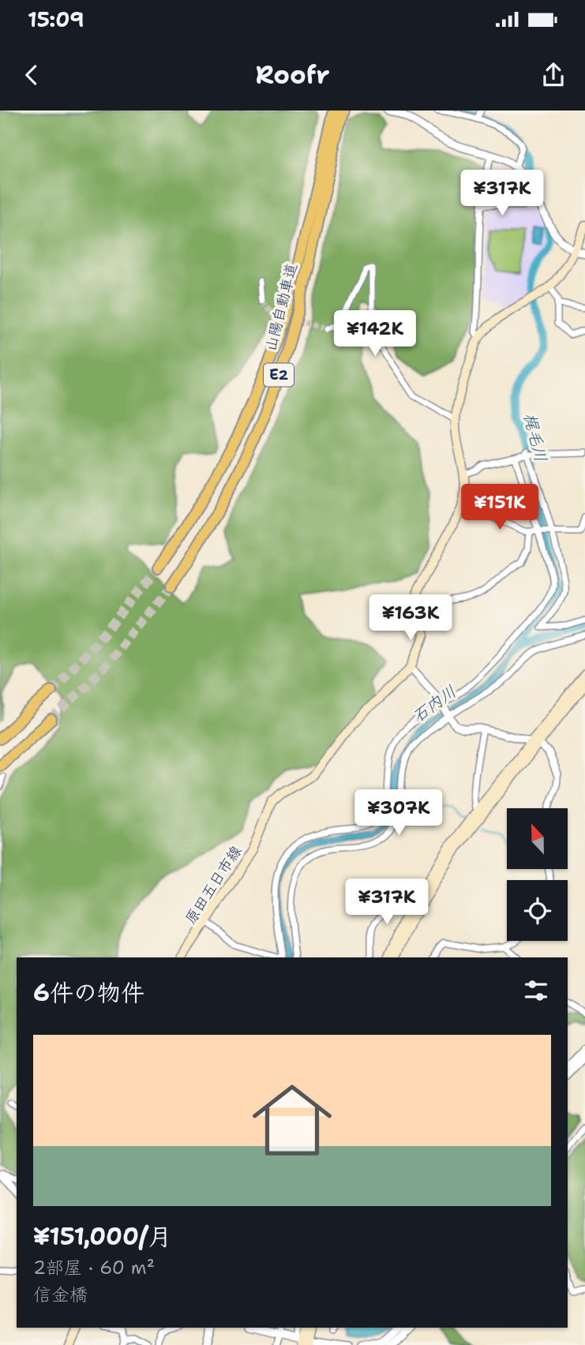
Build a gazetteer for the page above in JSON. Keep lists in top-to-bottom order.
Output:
{
  "streets": {
    "highway": ["山陽自動車道", "E2"],
    "main road": ["原田五日市線"]
  },
  "water": ["梶毛川", "石内川"],
  "north": "top",
  "page": {
    "status": "15:09",
    "header": "Roofr",
    "price": [
      "¥317K",
      "¥142K",
      "¥151K",
      "¥163K",
      "¥307K",
      "¥317K"
    ],
    "heading": "6件の物件",
    "list": [
      {
        "name": "¥151,000/月",
        "note": "2部屋 · 60 m² · 信金橋"
      }
    ]
  }
}
